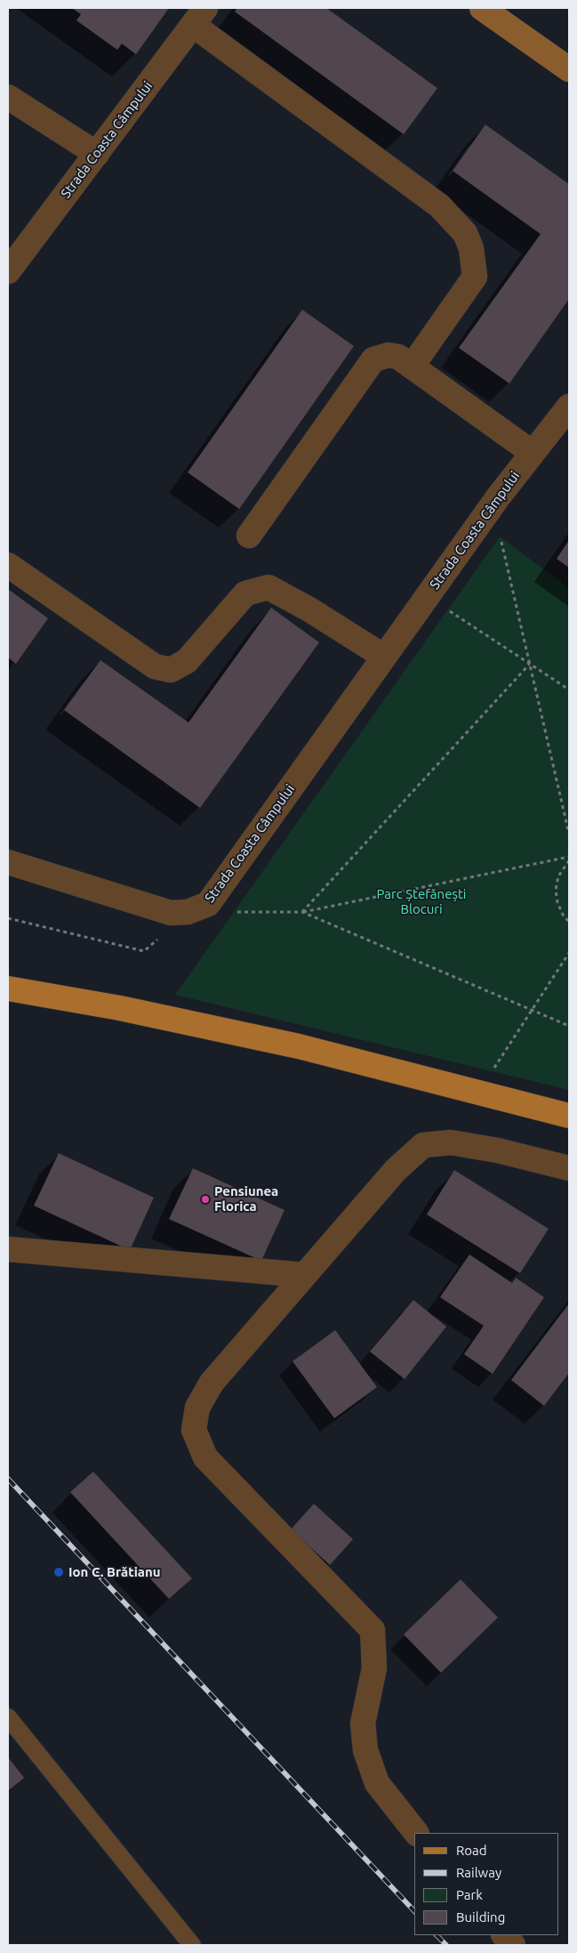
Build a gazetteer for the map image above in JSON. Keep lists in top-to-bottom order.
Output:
{
  "streets": {
    "street": ["Strada Coasta Câmpului"]
  },
  "parks": ["Parc Ștefănești Blocuri"],
  "places": ["Pensiunea Florica", "Ion C. Brătianu"],
  "legend": [
    "Road",
    "Railway",
    "Park",
    "Building"
  ]
}
